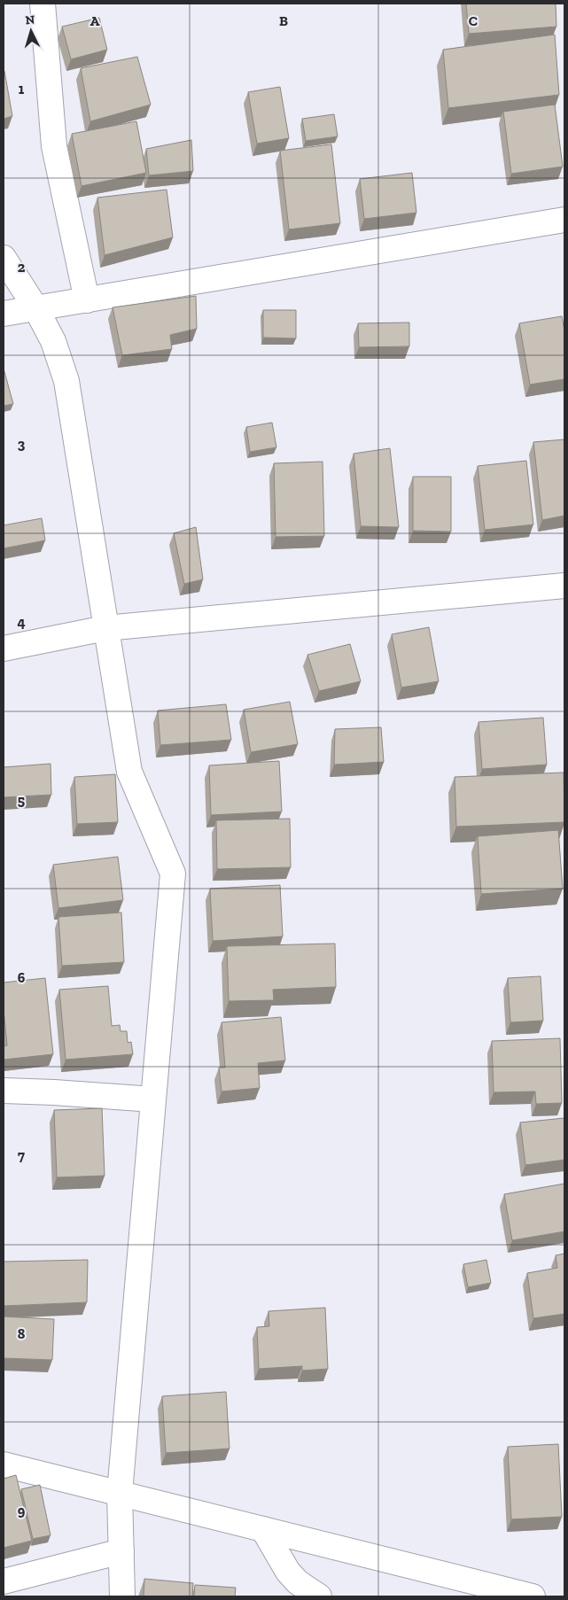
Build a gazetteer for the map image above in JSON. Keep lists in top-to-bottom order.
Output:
{
  "north": "top",
  "grid": {
    "columns": ["A", "B", "C"],
    "rows": [
      "1",
      "2",
      "3",
      "4",
      "5",
      "6",
      "7",
      "8",
      "9"
    ]
  }
}
